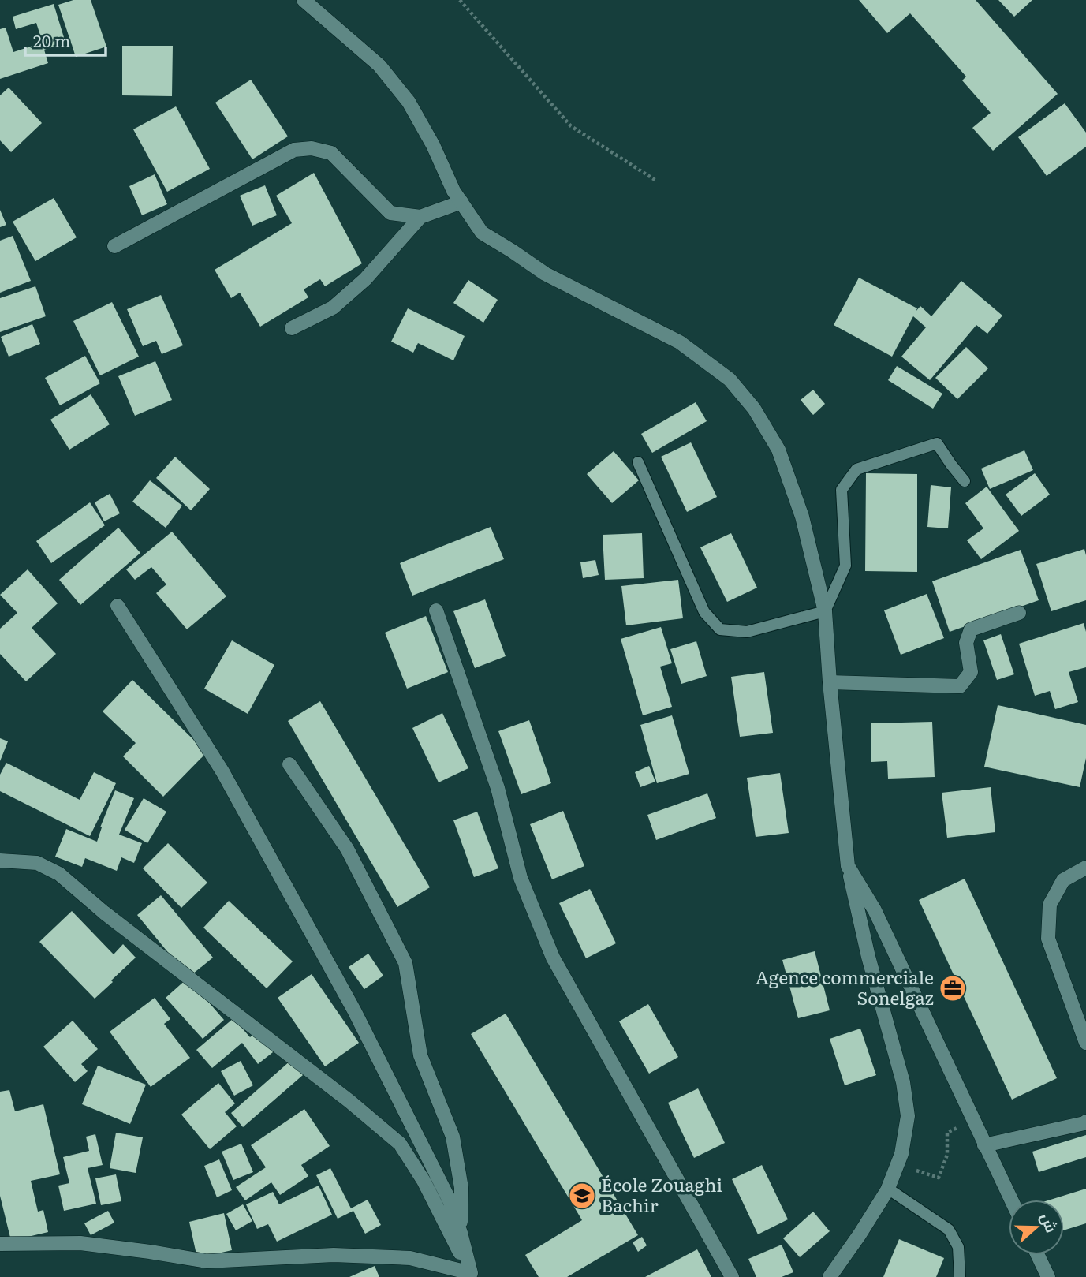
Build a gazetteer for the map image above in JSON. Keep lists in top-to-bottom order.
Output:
{
  "places": {
    "office": ["Agence commerciale Sonelgaz"],
    "school or university": ["École Zouaghi Bachir"]
  },
  "scale_bar": "20 m",
  "north": "right"
}
